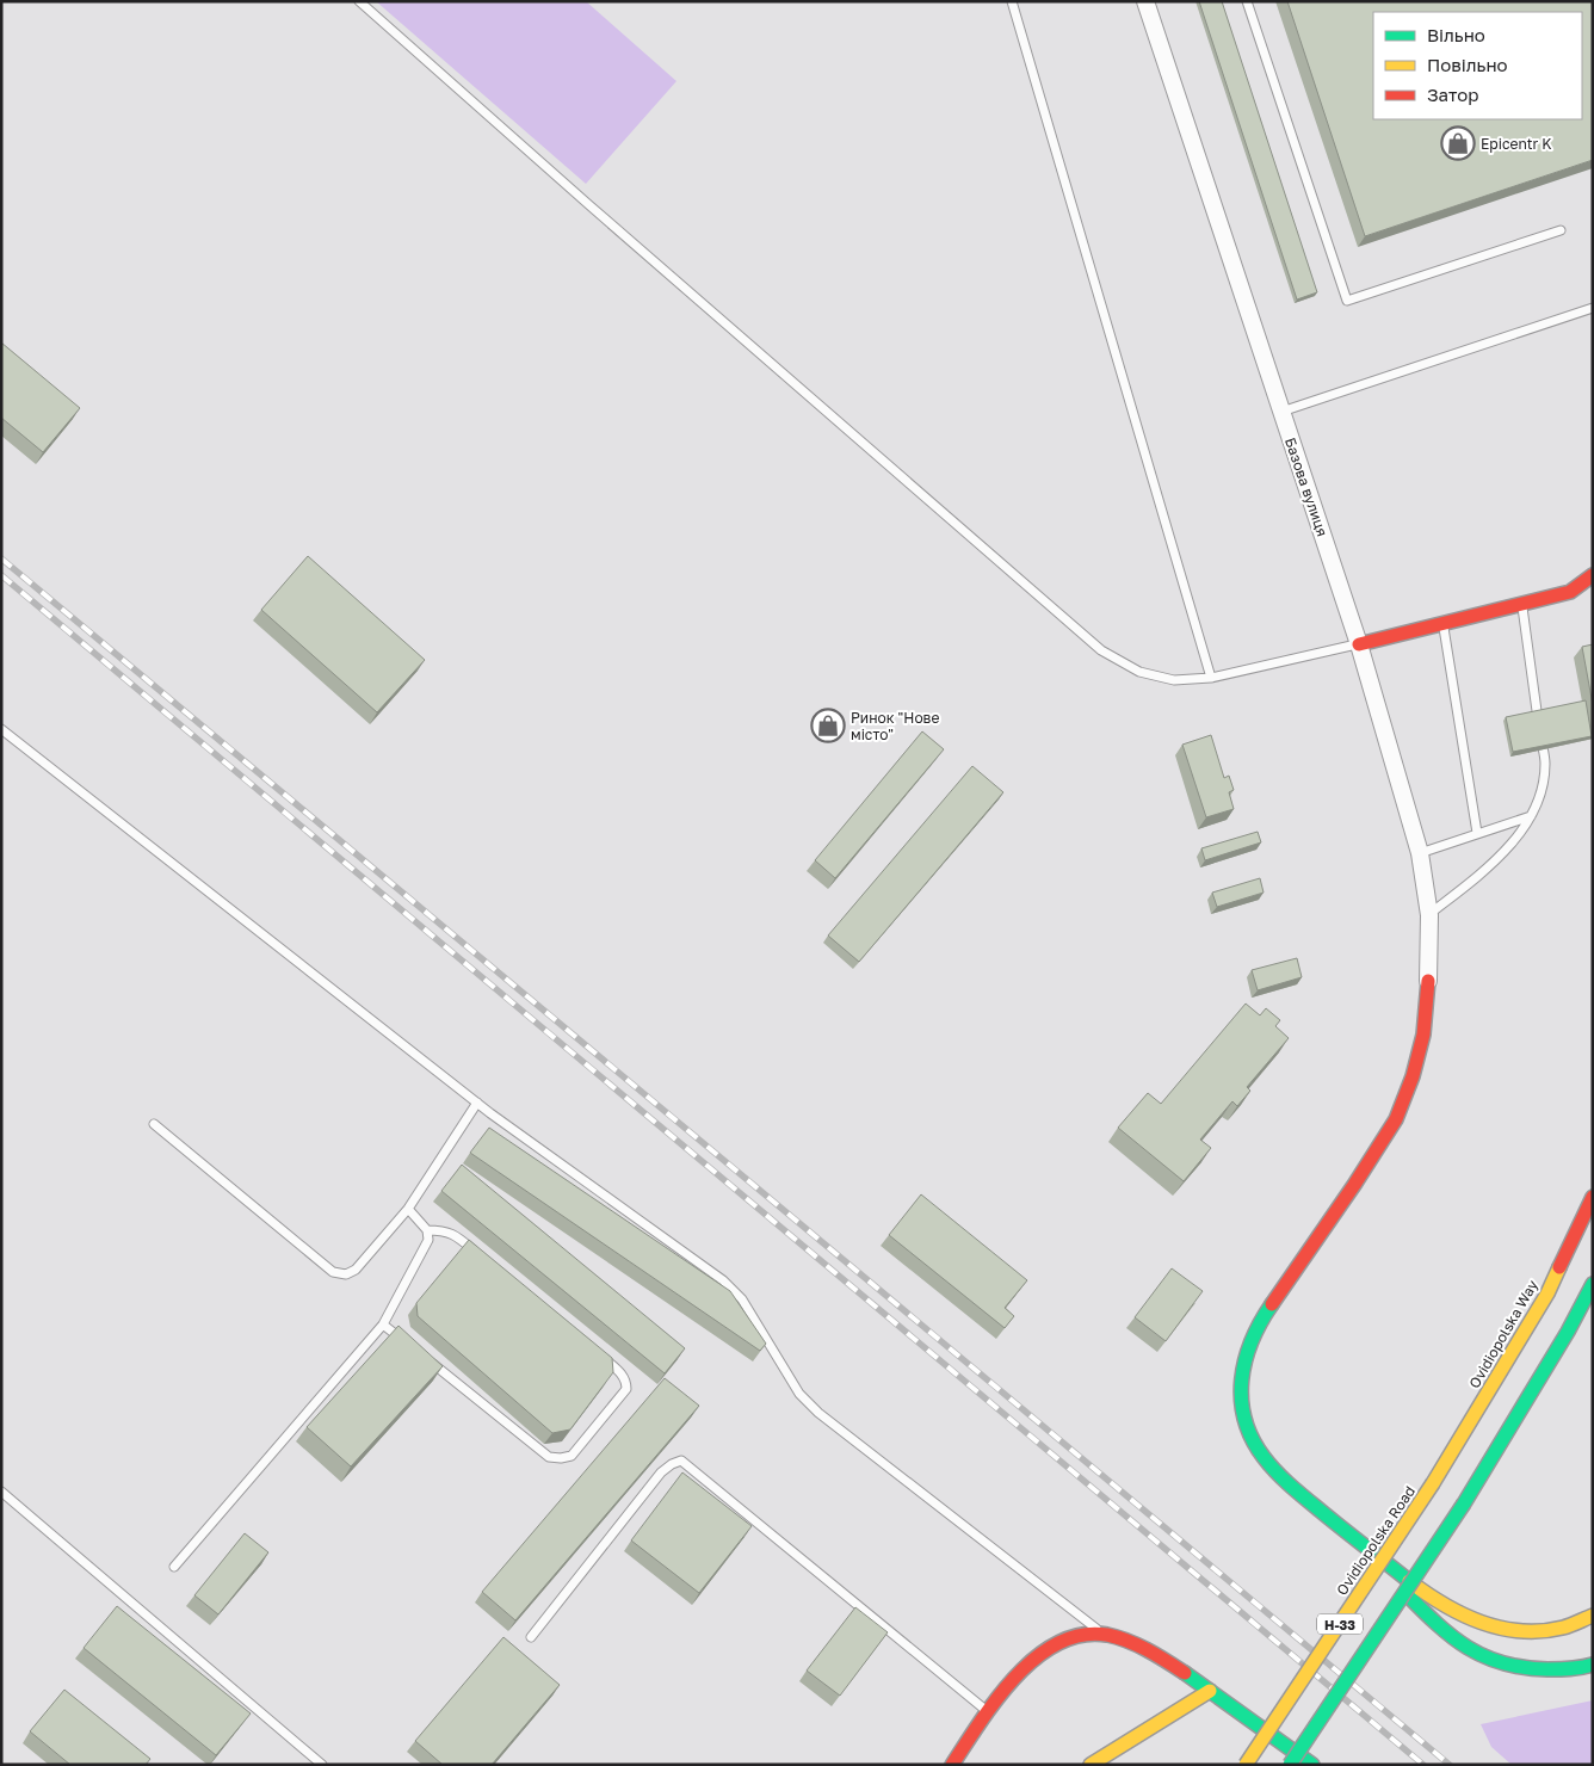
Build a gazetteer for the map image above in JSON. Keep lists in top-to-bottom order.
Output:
{
  "streets": {
    "main road": ["Ovidiopolska Way", "Ovidiopolska Road", "Н-33"],
    "street": ["Базова вулиця"]
  },
  "crossings": [
    ["Ovidiopolska Way", "Ovidiopolska Road"]
  ],
  "places": {
    "shop": ["Epicentr K", "Ринок \"Нове місто\""]
  },
  "legend": ["Вільно", "Повільно", "Затор"]
}
